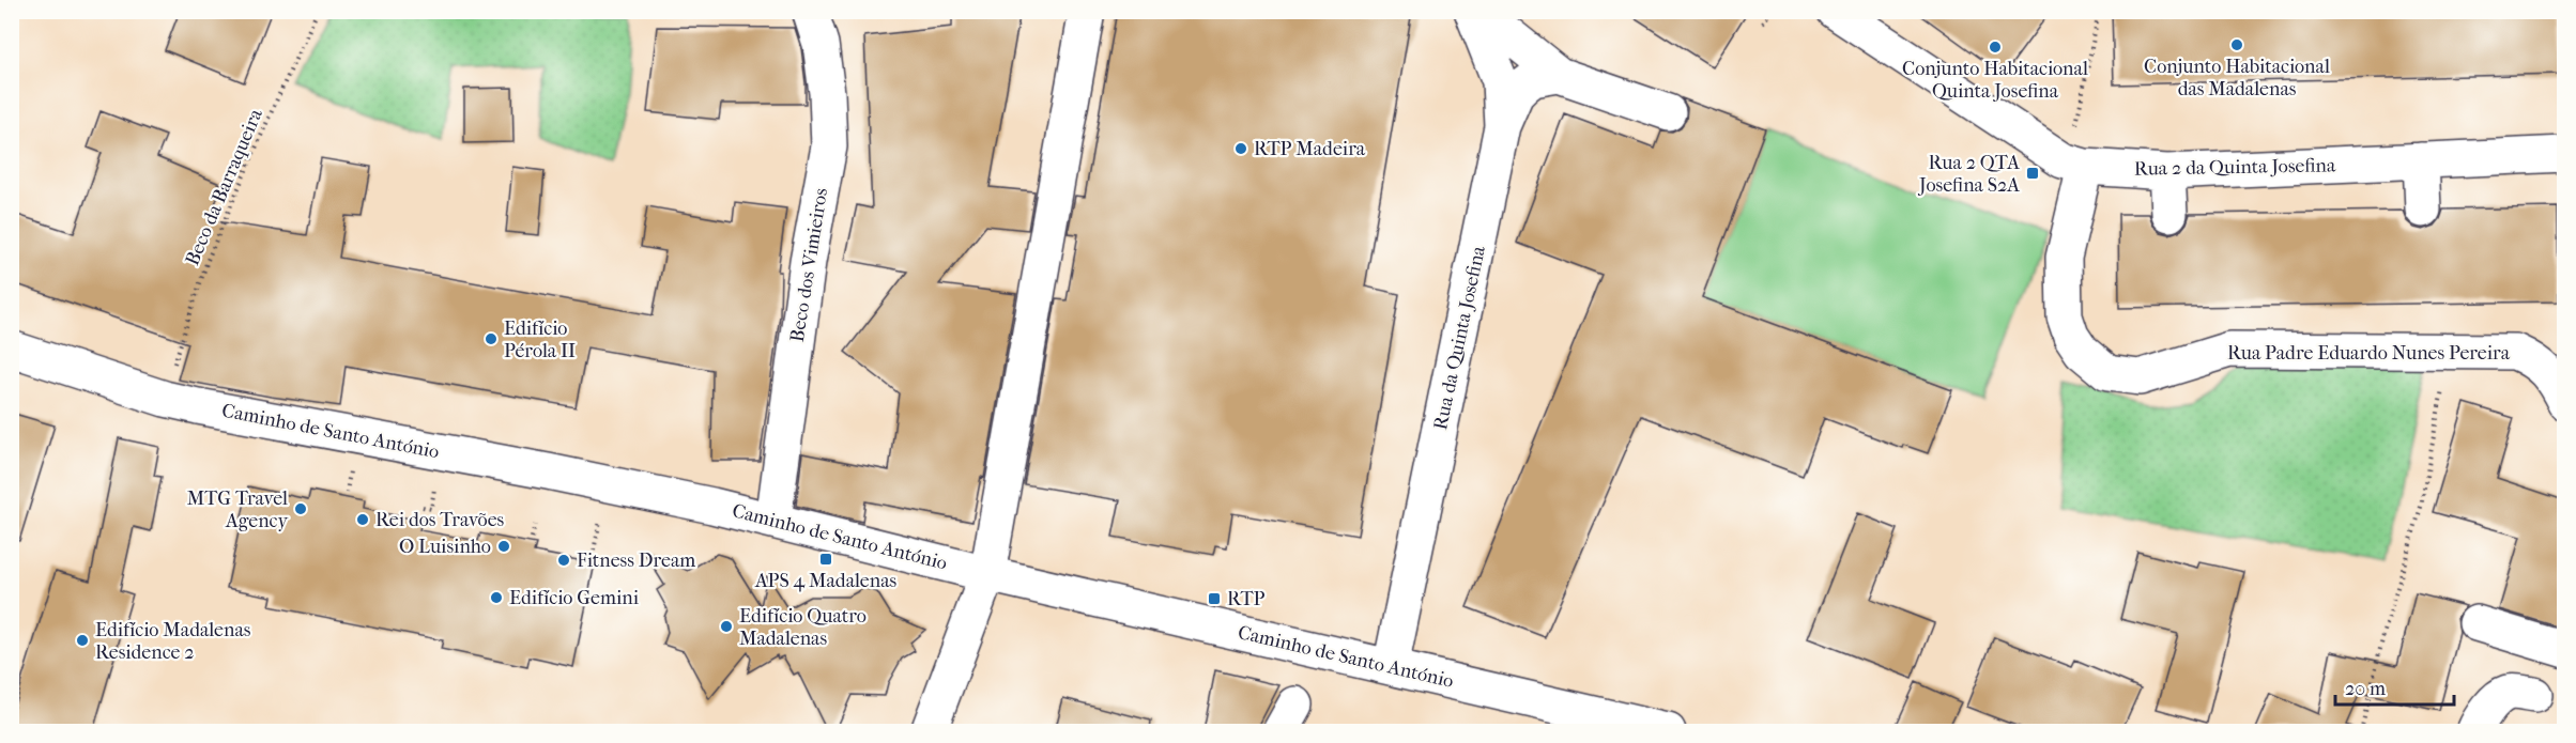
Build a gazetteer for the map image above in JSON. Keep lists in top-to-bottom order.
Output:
{
  "streets": {
    "street": [
      "Rua 2 da Quinta Josefina",
      "Beco dos Vimieiros",
      "Rua da Quinta Josefina",
      "Rua Padre Eduardo Nunes Pereira",
      "Caminho de Santo António"
    ],
    "path": ["Beco da Barraqueira"]
  },
  "crossings": [
    ["Rua 2 da Quinta Josefina", "Rua Padre Eduardo Nunes Pereira"],
    ["Beco dos Vimieiros", "Caminho de Santo António"],
    ["Rua da Quinta Josefina", "Caminho de Santo António"]
  ],
  "places": {
    "other": [
      "Conjunto Habitacional das Madalenas",
      "Conjunto Habitacional Quinta Josefina",
      "RTP Madeira",
      "Edifício Pérola II",
      "MTG Travel Agency",
      "Rei dos Travões",
      "O Luisinho",
      "Fitness Dream",
      "Edifício Gemini",
      "Edifício Quatro Madalenas",
      "Edifício Madalenas Residence 2"
    ],
    "transit": ["Rua 2 QTA Josefina S2A", "APS 4 Madalenas", "RTP"]
  },
  "scale_bar": "20 m"
}
